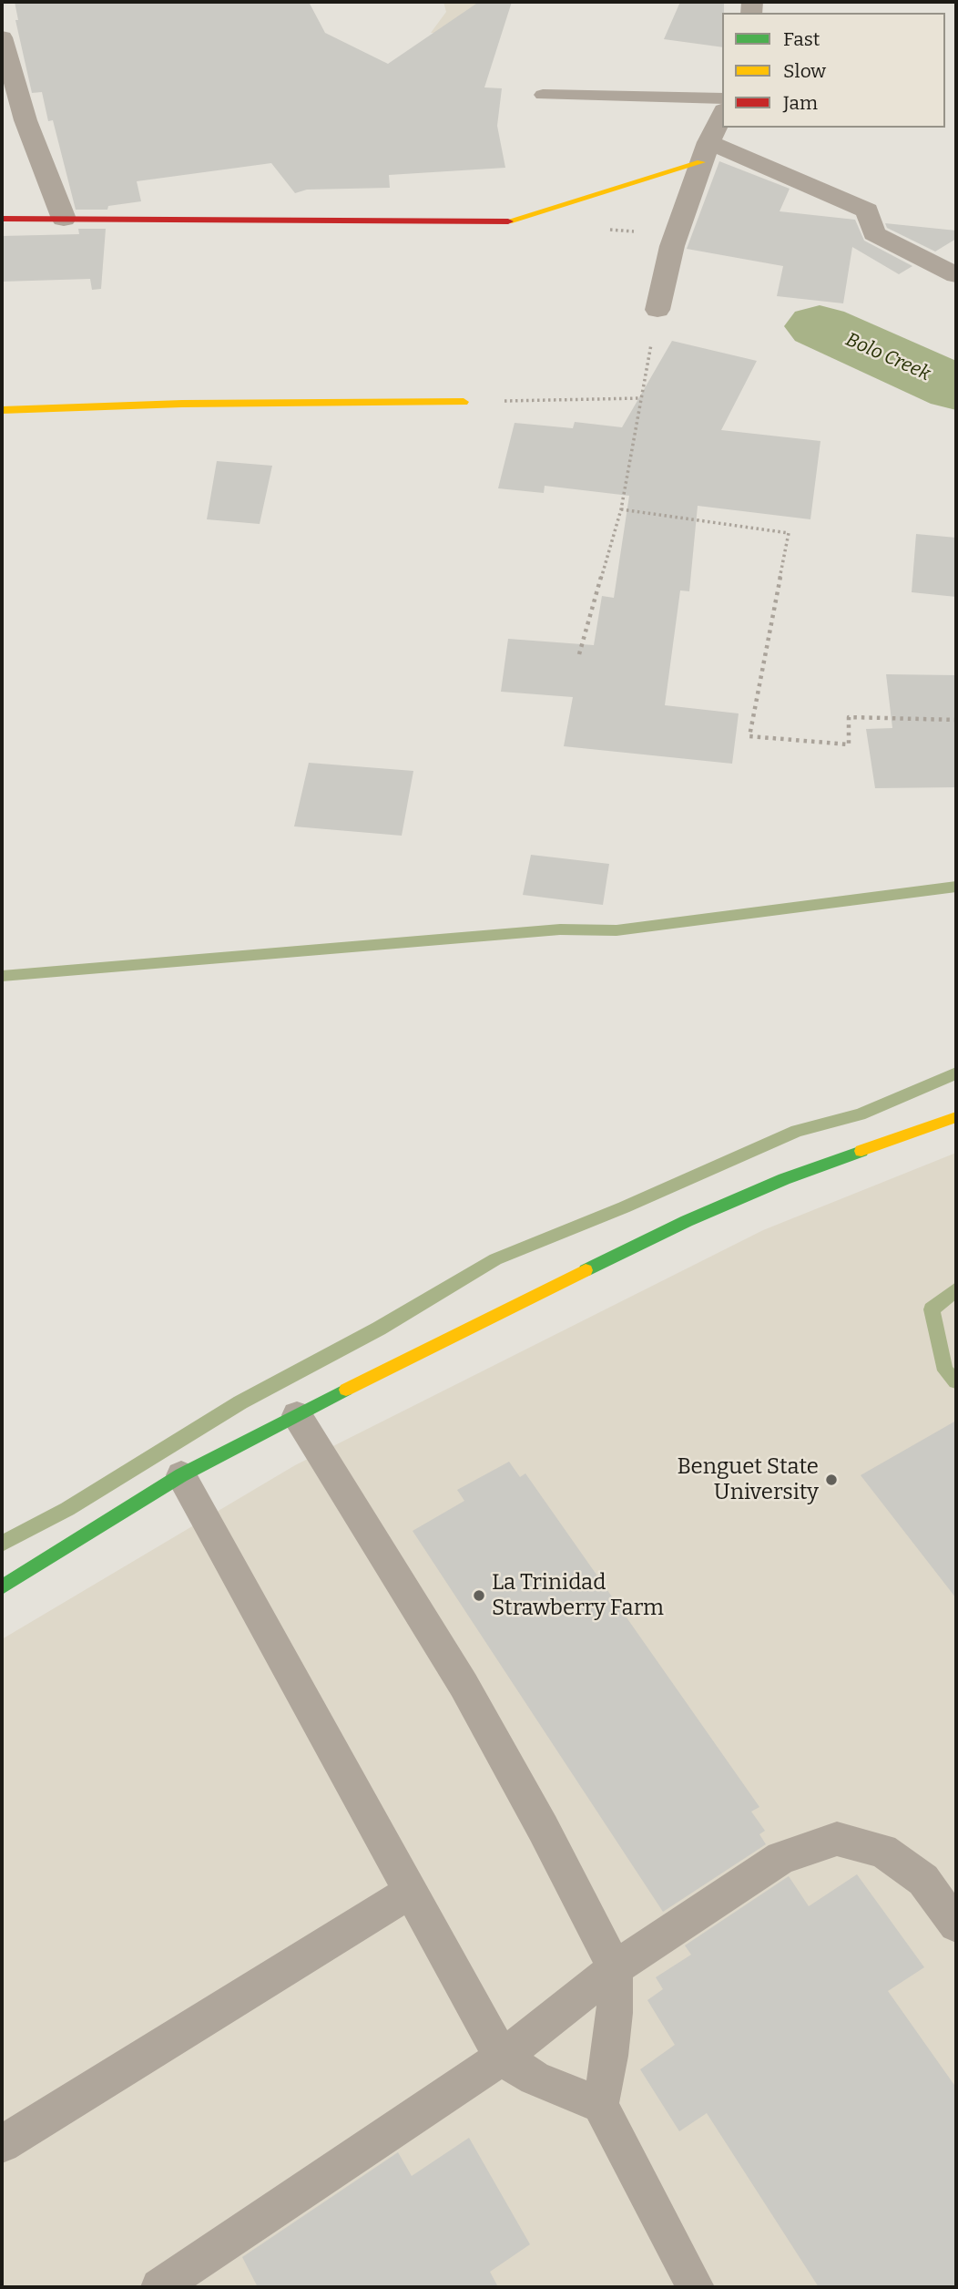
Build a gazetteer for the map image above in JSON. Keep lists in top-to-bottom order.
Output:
{
  "water": ["Bolo Creek"],
  "places": ["Benguet State University", "La Trinidad Strawberry Farm"],
  "legend": ["Fast", "Slow", "Jam"]
}
